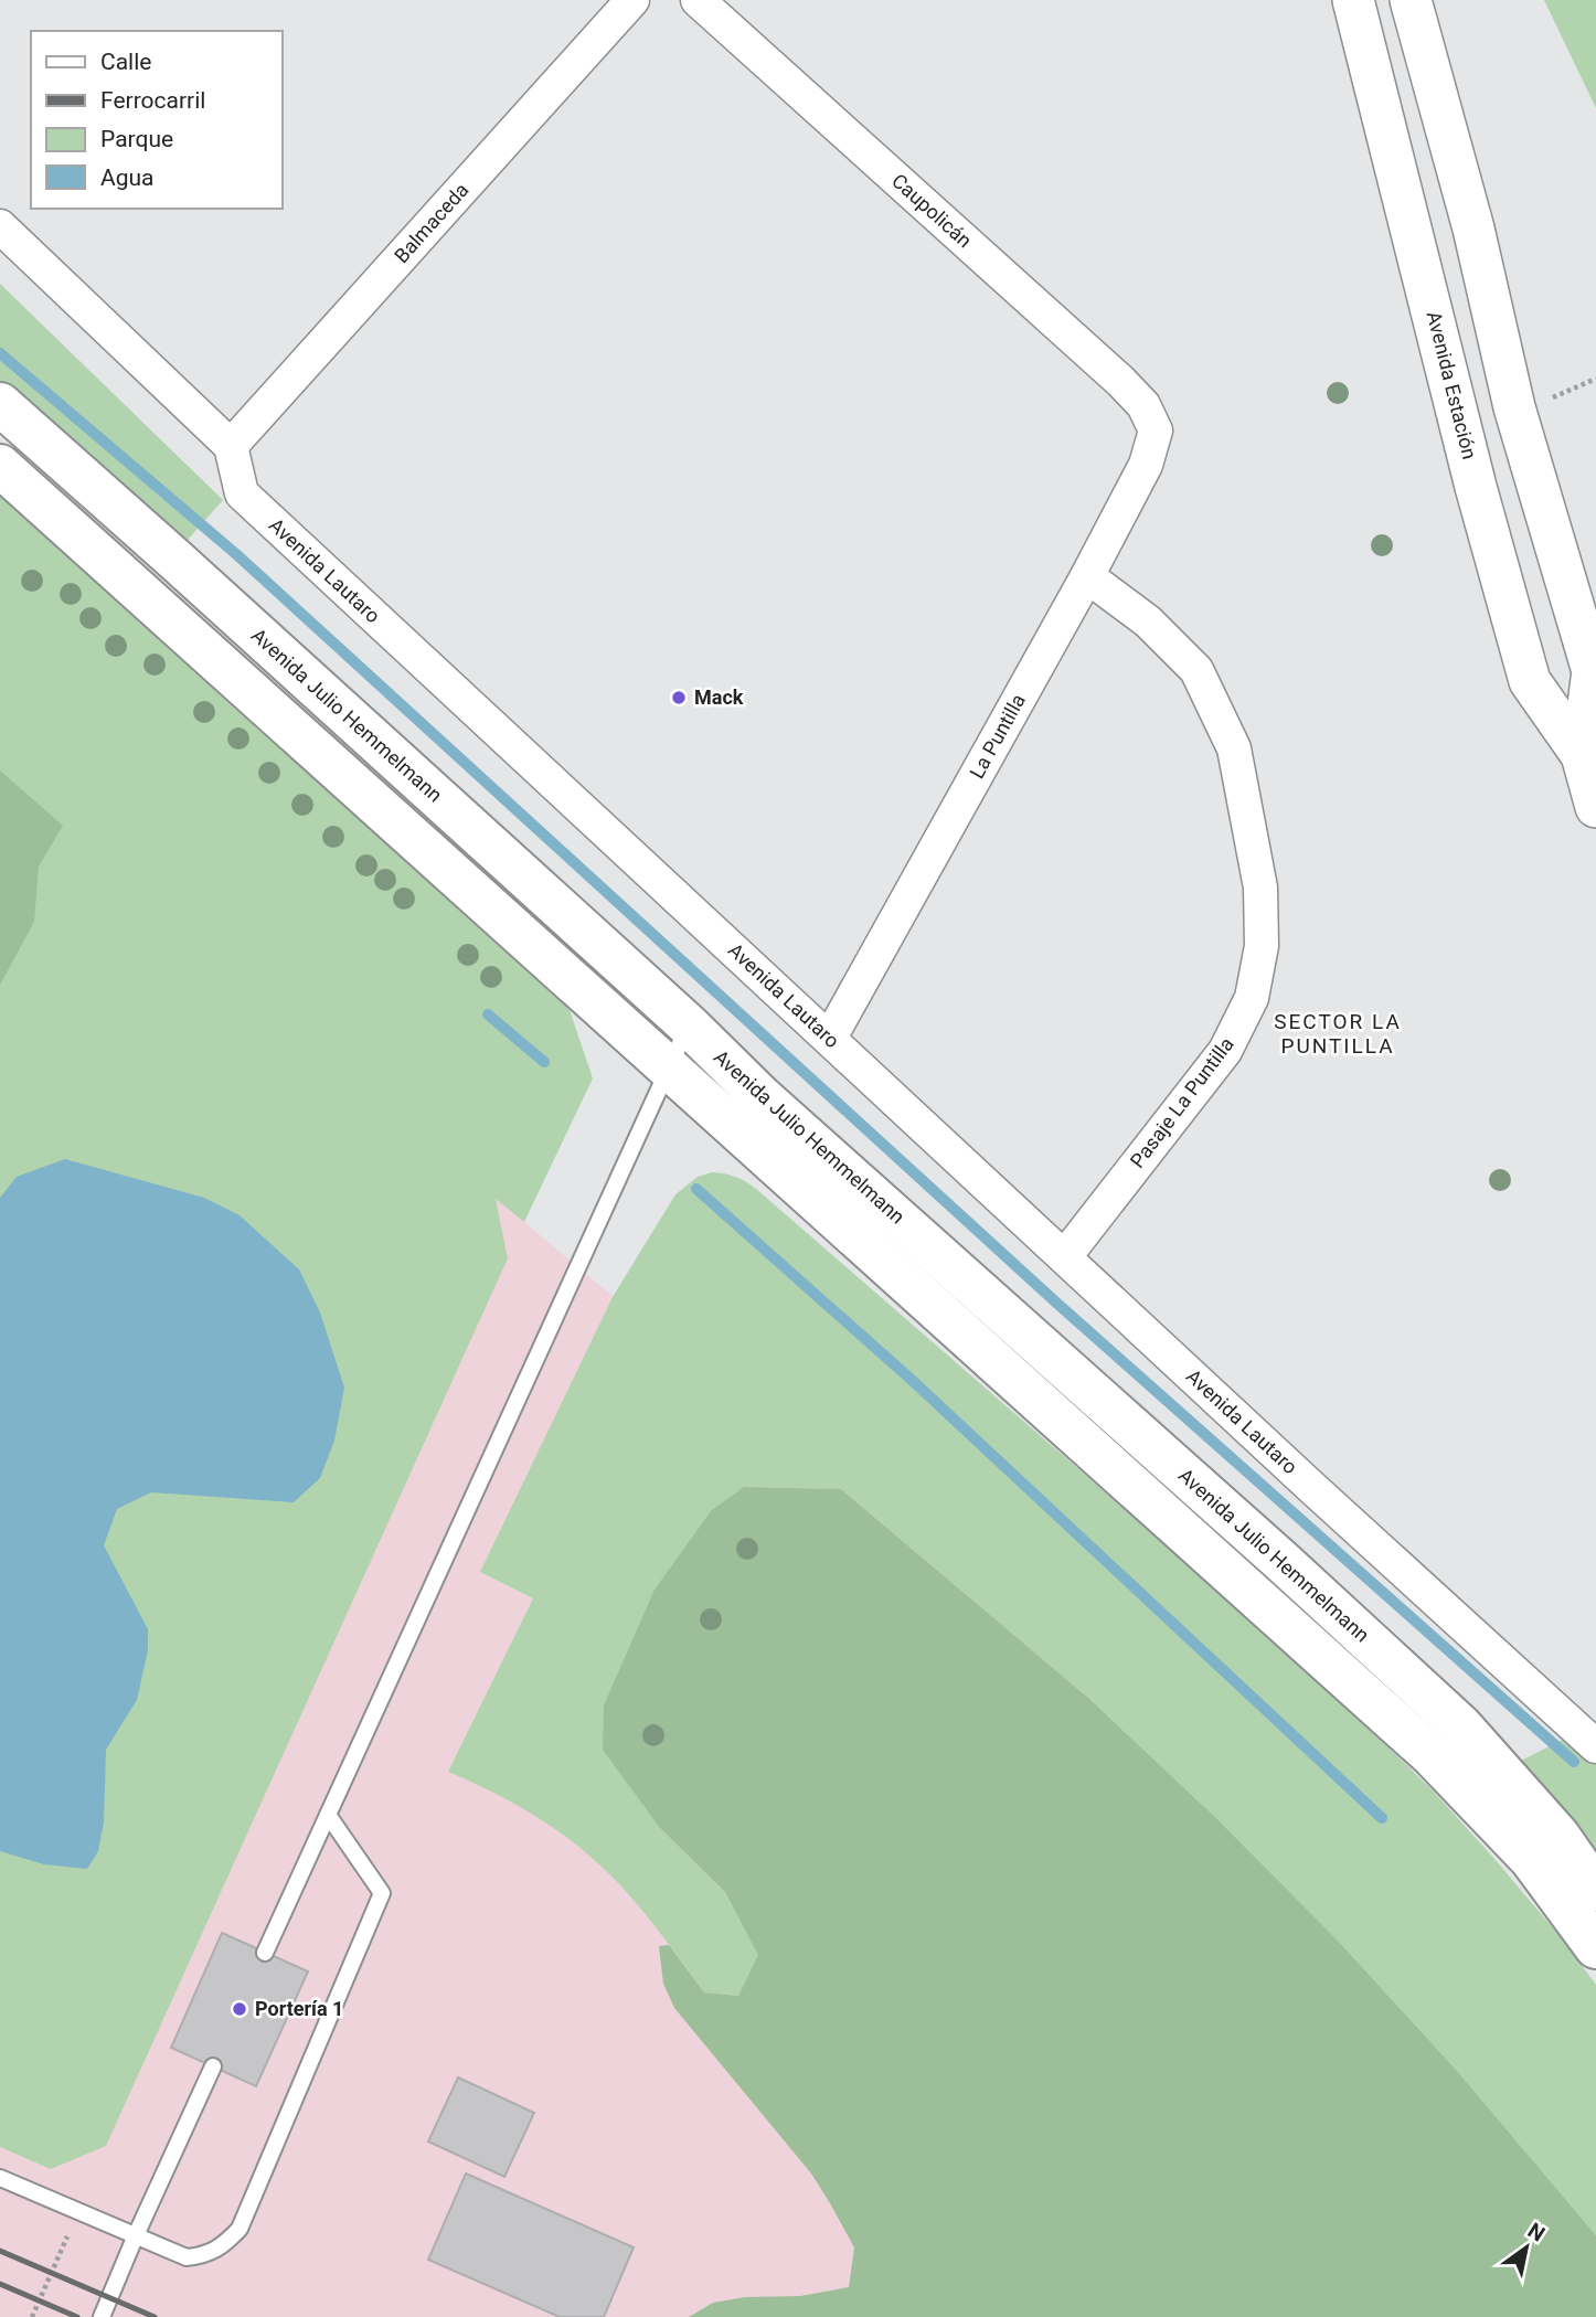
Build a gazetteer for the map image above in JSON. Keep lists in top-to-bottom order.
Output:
{
  "streets": {
    "highway": ["Avenida Julio Hemmelmann"],
    "street": [
      "Caupolicán",
      "Balmaceda",
      "Avenida Estación",
      "Avenida Lautaro",
      "La Puntilla",
      "Pasaje La Puntilla"
    ]
  },
  "crossings": [
    ["Caupolicán", "La Puntilla"],
    ["Balmaceda", "Avenida Lautaro"],
    ["Avenida Lautaro", "La Puntilla"],
    ["Avenida Lautaro", "Pasaje La Puntilla"],
    ["La Puntilla", "Pasaje La Puntilla"]
  ],
  "districts": ["SECTOR LA PUNTILLA"],
  "places": ["Mack", "Portería 1"],
  "legend": [
    "Calle",
    "Ferrocarril",
    "Parque",
    "Agua"
  ],
  "north": "top right"
}
